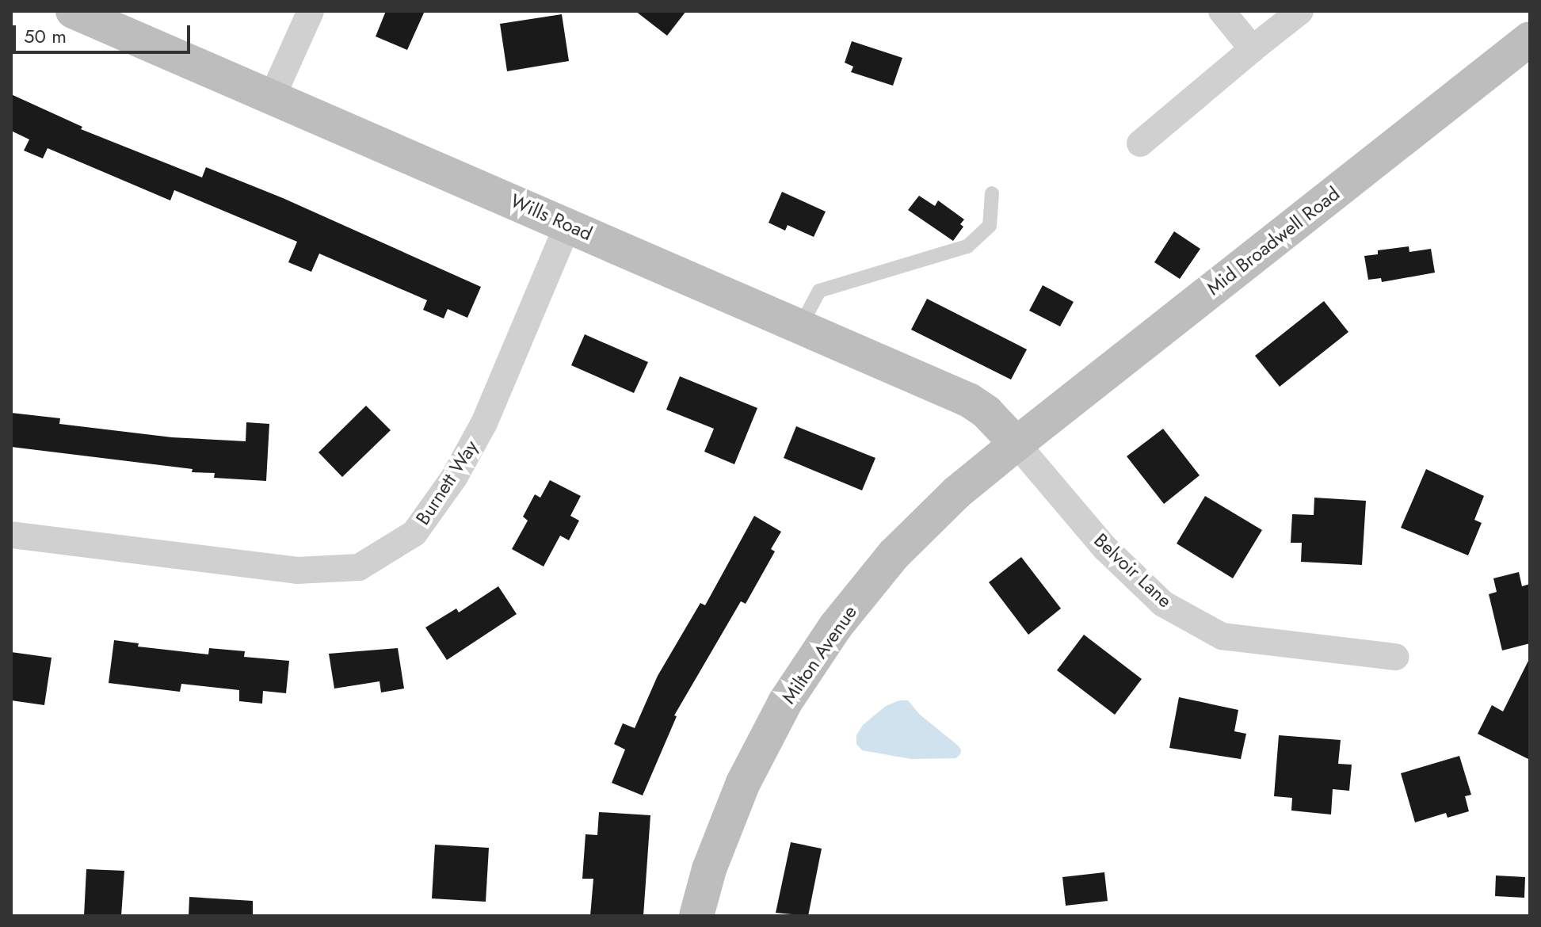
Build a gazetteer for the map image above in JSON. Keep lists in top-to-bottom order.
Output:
{
  "streets": {
    "street": [
      "Wills Road",
      "Mid Broadwell Road",
      "Burnett Way",
      "Belvoir Lane",
      "Milton Avenue"
    ]
  },
  "crossings": [
    ["Wills Road", "Mid Broadwell Road"],
    ["Wills Road", "Burnett Way"],
    ["Wills Road", "Belvoir Lane"],
    ["Wills Road", "Milton Avenue"],
    ["Mid Broadwell Road", "Belvoir Lane"],
    ["Mid Broadwell Road", "Milton Avenue"],
    ["Belvoir Lane", "Milton Avenue"]
  ],
  "scale_bar": "50 m"
}
